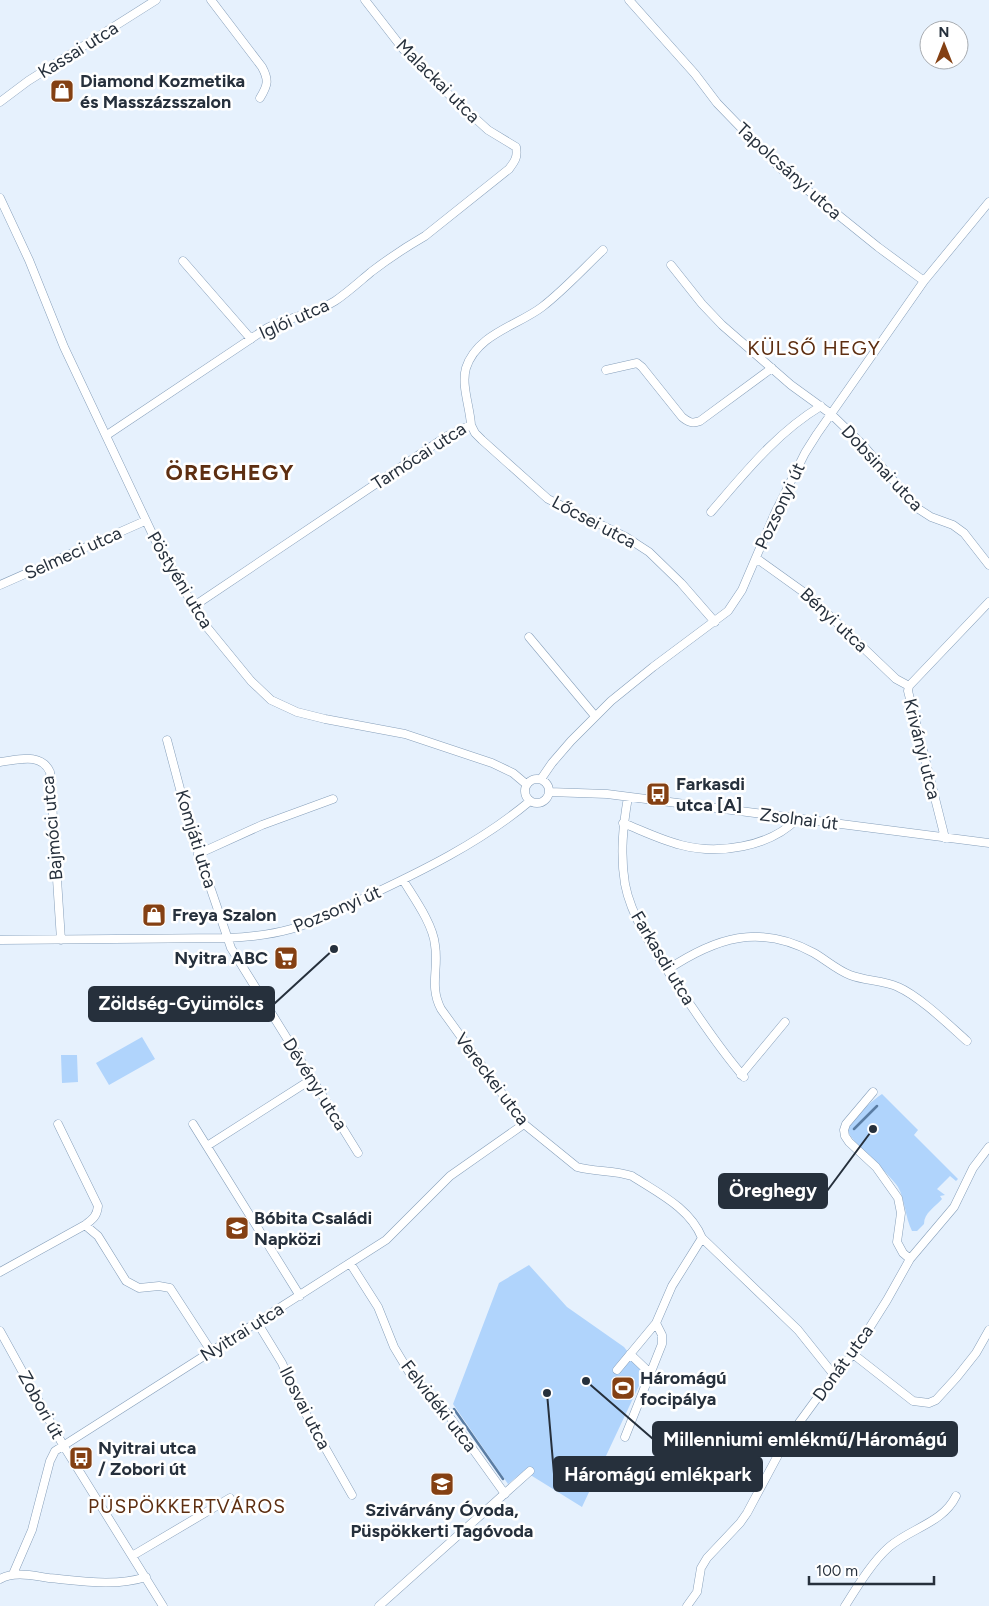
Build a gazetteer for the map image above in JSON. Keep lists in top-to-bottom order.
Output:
{
  "streets": {
    "street": [
      "Kassai utca",
      "Malackai utca",
      "Tapolcsányi utca",
      "Iglói utca",
      "Tarnócai utca",
      "Dobsinai utca",
      "Pozsonyi út",
      "Lőcsei utca",
      "Selmeci utca",
      "Pöstyéni utca",
      "Bényi utca",
      "Kriványi utca",
      "Zsolnai út",
      "Bajmóci utca",
      "Komjáti utca",
      "Farkasdi utca",
      "Vereckei utca",
      "Dévényi utca",
      "Nyitrai utca",
      "Donát utca",
      "Zobori út",
      "Felvidéki utca",
      "Ilosvai utca"
    ]
  },
  "crossings": [
    ["Malackai utca", "Iglói utca"],
    ["Tapolcsányi utca", "Pozsonyi út"],
    ["Iglói utca", "Pöstyéni utca"],
    ["Tarnócai utca", "Lőcsei utca"],
    ["Tarnócai utca", "Pöstyéni utca"],
    ["Dobsinai utca", "Pozsonyi út"],
    ["Pozsonyi út", "Lőcsei utca"],
    ["Pozsonyi út", "Pöstyéni utca"],
    ["Pozsonyi út", "Bényi utca"],
    ["Pozsonyi út", "Zsolnai út"],
    ["Pozsonyi út", "Bajmóci utca"],
    ["Pozsonyi út", "Komjáti utca"],
    ["Pozsonyi út", "Vereckei utca"],
    ["Pozsonyi út", "Dévényi utca"],
    ["Selmeci utca", "Pöstyéni utca"],
    ["Pöstyéni utca", "Zsolnai út"],
    ["Bényi utca", "Kriványi utca"],
    ["Kriványi utca", "Zsolnai út"],
    ["Zsolnai út", "Farkasdi utca"],
    ["Komjáti utca", "Dévényi utca"],
    ["Vereckei utca", "Nyitrai utca"],
    ["Vereckei utca", "Donát utca"],
    ["Nyitrai utca", "Zobori út"],
    ["Nyitrai utca", "Felvidéki utca"],
    ["Nyitrai utca", "Ilosvai utca"]
  ],
  "districts": ["KÜLSŐ HEGY", "ÖREGHEGY", "PÜSPÖKKERTVÁROS"],
  "places": {
    "shop": ["Diamond Kozmetika és Masszázsszalon", "Freya Szalon"],
    "bus stop": ["Farkasdi utca [A]", "Nyitrai utca / Zobori út"],
    "other": [
      "Zöldség-Gyümölcs",
      "Öreghegy",
      "Millenniumi emlékmű/Háromágú",
      "Háromágú emlékpark"
    ],
    "supermarket": ["Nyitra ABC"],
    "school or university": ["Bóbita Családi Napközi", "Szivárvány Óvoda, Püspökkerti Tagóvoda"],
    "sports": ["Háromágú focipálya"]
  },
  "scale_bar": "100 m",
  "north": "top"
}
